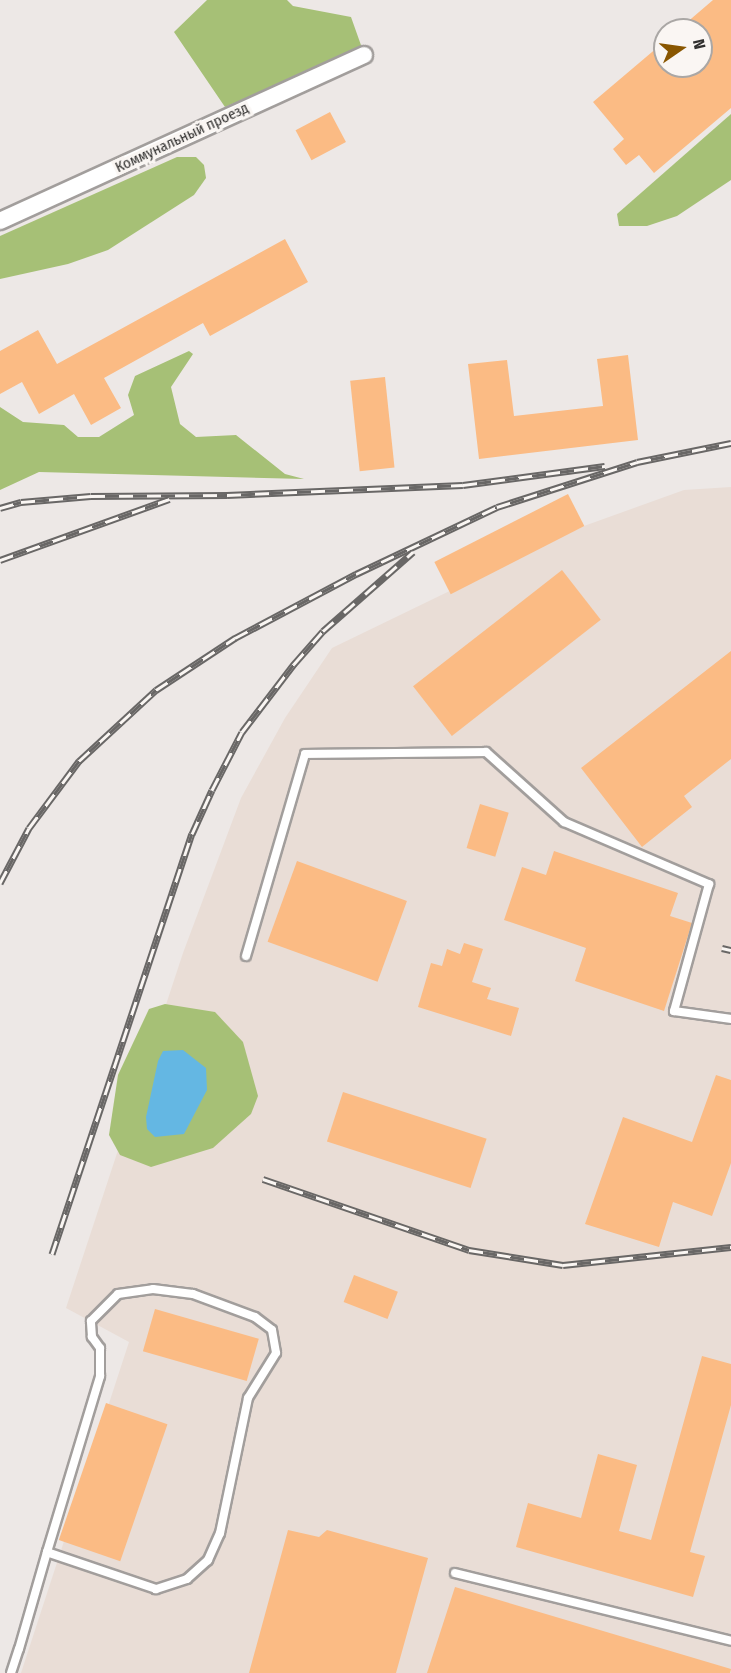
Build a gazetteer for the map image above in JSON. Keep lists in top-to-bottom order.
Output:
{
  "streets": {
    "street": ["Коммунальный проезд"]
  },
  "north": "right"
}
